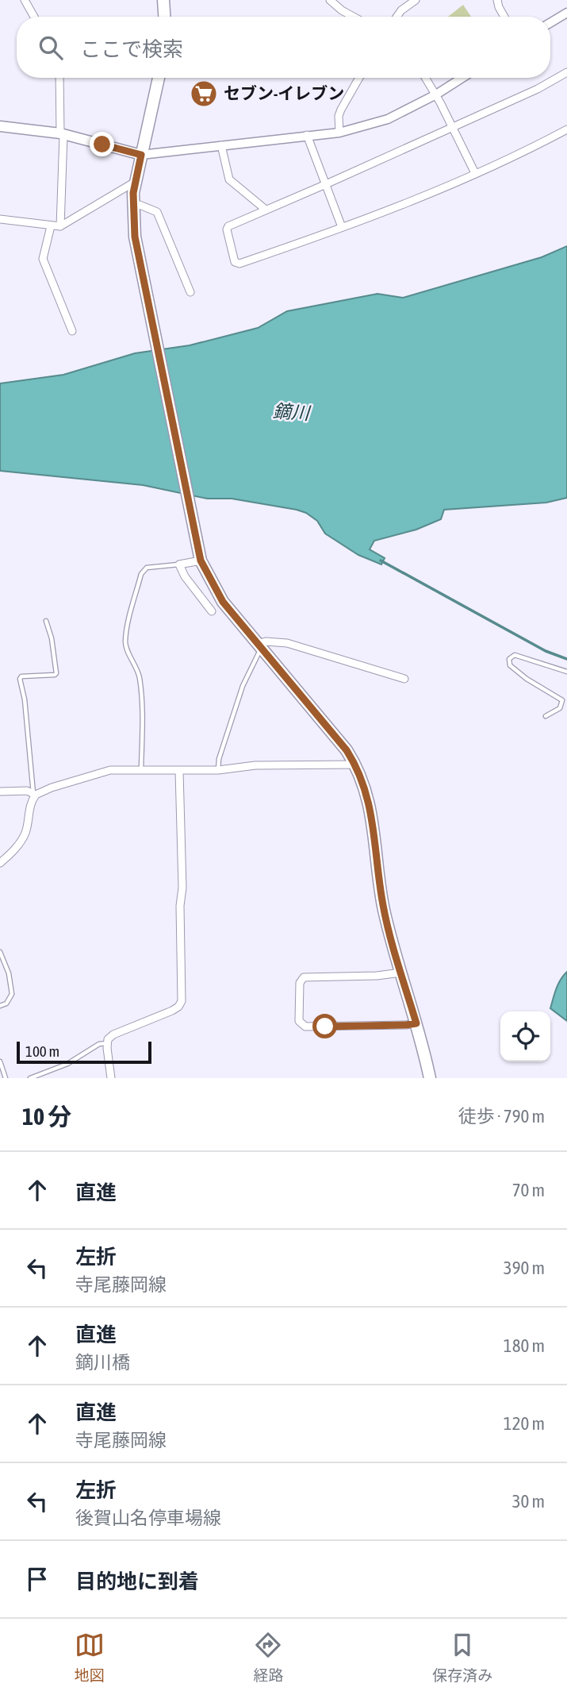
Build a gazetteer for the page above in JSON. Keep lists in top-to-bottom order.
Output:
{
  "water": ["鏑川"],
  "places": {
    "supermarket": ["セブン-イレブン"]
  },
  "scale_bar": "100 m",
  "page": {
    "search": "ここで検索",
    "scale": "100 m",
    "heading": ["10 分", "徒歩 · 790 m"],
    "list": [
      ["直進", "70 m"],
      ["左折", "寺尾藤岡線", "390 m"],
      ["直進", "鏑川橋", "180 m"],
      ["直進", "寺尾藤岡線", "120 m"],
      ["左折", "後賀山名停車場線", "30 m"],
      "目的地に到着"
    ],
    "nav": ["地図", "経路", "保存済み"]
  }
}
